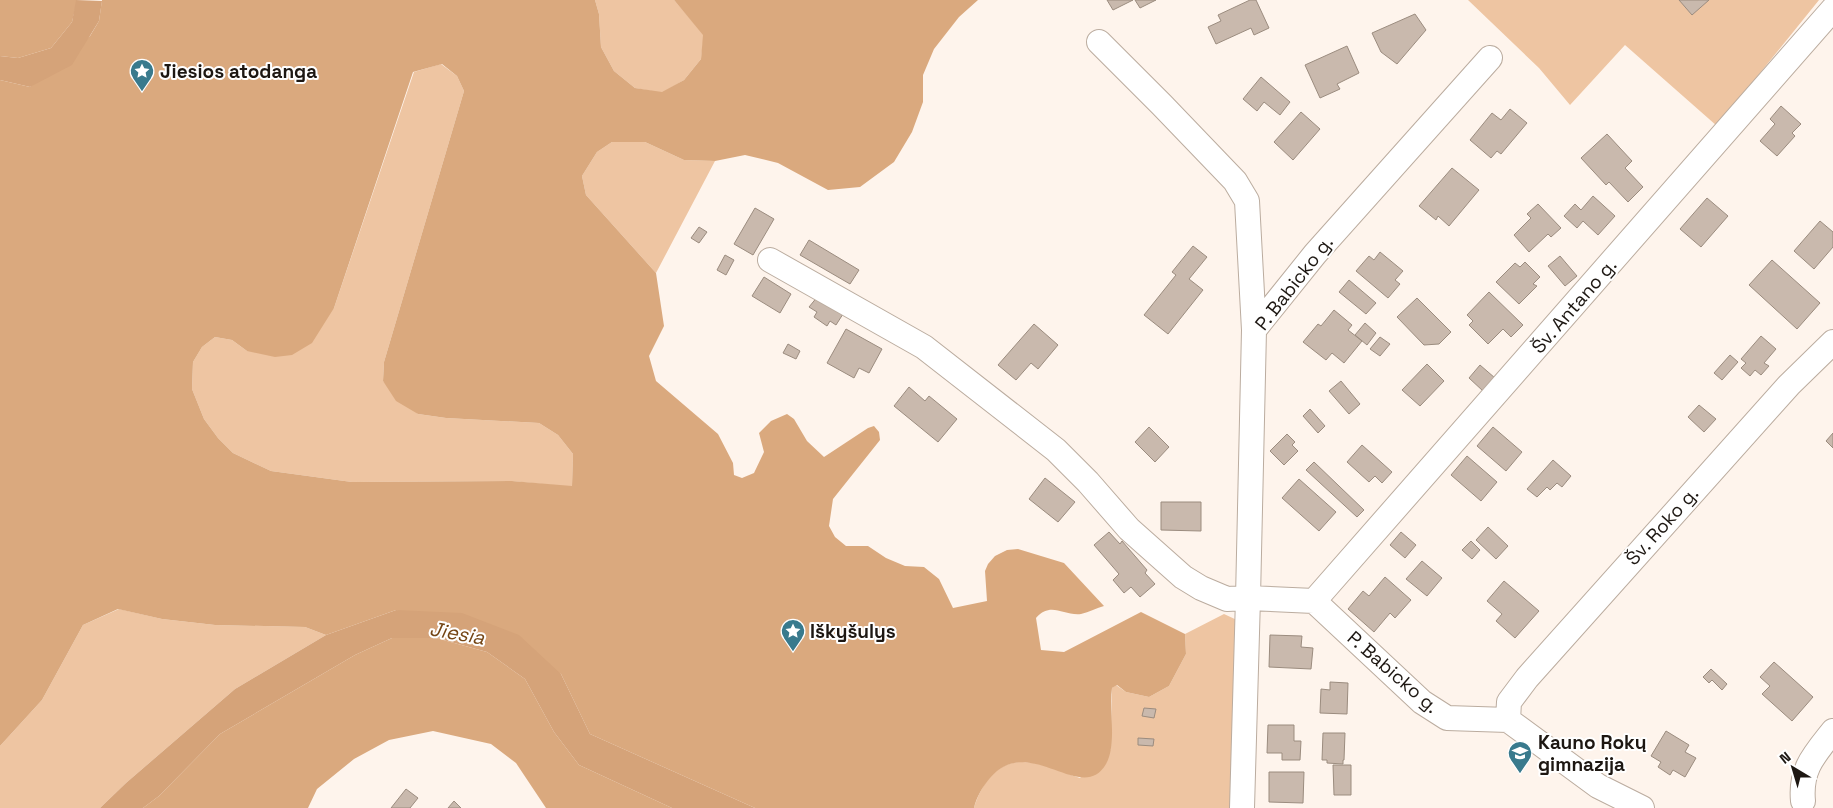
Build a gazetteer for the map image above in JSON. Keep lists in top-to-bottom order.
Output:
{
  "streets": {
    "street": ["P. Babicko g.", "Šv. Antano g.", "Šv. Roko g."]
  },
  "crossings": [
    ["P. Babicko g.", "Šv. Antano g."],
    ["P. Babicko g.", "Šv. Roko g."]
  ],
  "water": ["Jiesia"],
  "places": {
    "place": ["Jiesios atodanga", "Iškyšulys"],
    "school or university": ["Kauno Rokų gimnazija"]
  },
  "north": "top left"
}
